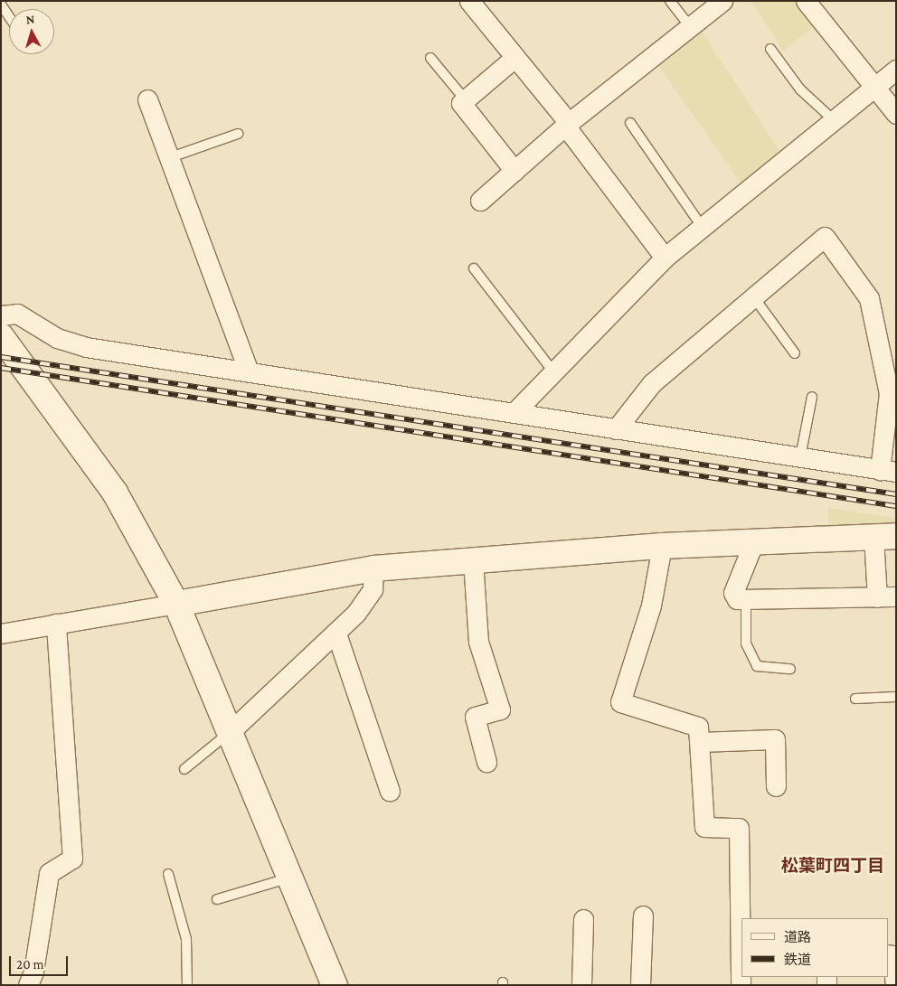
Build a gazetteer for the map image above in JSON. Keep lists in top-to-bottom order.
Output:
{
  "districts": ["松葉町四丁目"],
  "legend": ["道路", "鉄道"],
  "scale_bar": "20 m",
  "north": "top"
}
